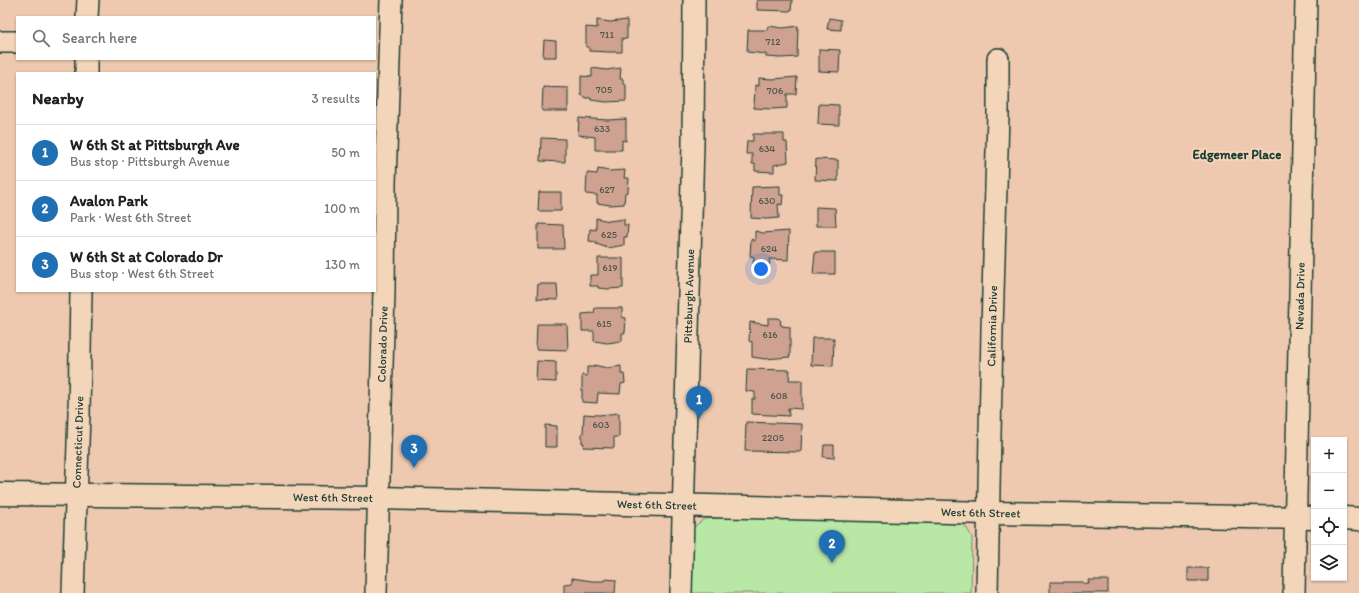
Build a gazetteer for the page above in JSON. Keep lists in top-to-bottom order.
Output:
{
  "streets": {
    "street": [
      "Pittsburgh Avenue",
      "Nevada Drive",
      "California Drive",
      "Colorado Drive",
      "Connecticut Drive",
      "West 6th Street"
    ]
  },
  "crossings": [
    ["Pittsburgh Avenue", "West 6th Street"],
    ["Nevada Drive", "West 6th Street"],
    ["California Drive", "West 6th Street"],
    ["Colorado Drive", "West 6th Street"],
    ["Connecticut Drive", "West 6th Street"]
  ],
  "districts": ["Edgemeer Place"],
  "house_numbers": [
    "711",
    "712",
    "705",
    "706",
    "633",
    "634",
    "627",
    "630",
    "625",
    "624",
    "619",
    "615",
    "616",
    "608",
    "603",
    "2205"
  ],
  "page": {
    "search": "Search here",
    "heading": ["Nearby", "3 results"],
    "list": [
      {
        "mark": "1",
        "name": "W 6th St at Pittsburgh Ave",
        "note": "Bus stop · Pittsburgh Avenue",
        "value": "50 m"
      },
      {
        "mark": "2",
        "name": "Avalon Park",
        "note": "Park · West 6th Street",
        "value": "100 m"
      },
      {
        "mark": "3",
        "name": "W 6th St at Colorado Dr",
        "note": "Bus stop · West 6th Street",
        "value": "130 m"
      }
    ],
    "pins": ["1", "3", "2"],
    "map_buttons": ["+", "−"]
  }
}
